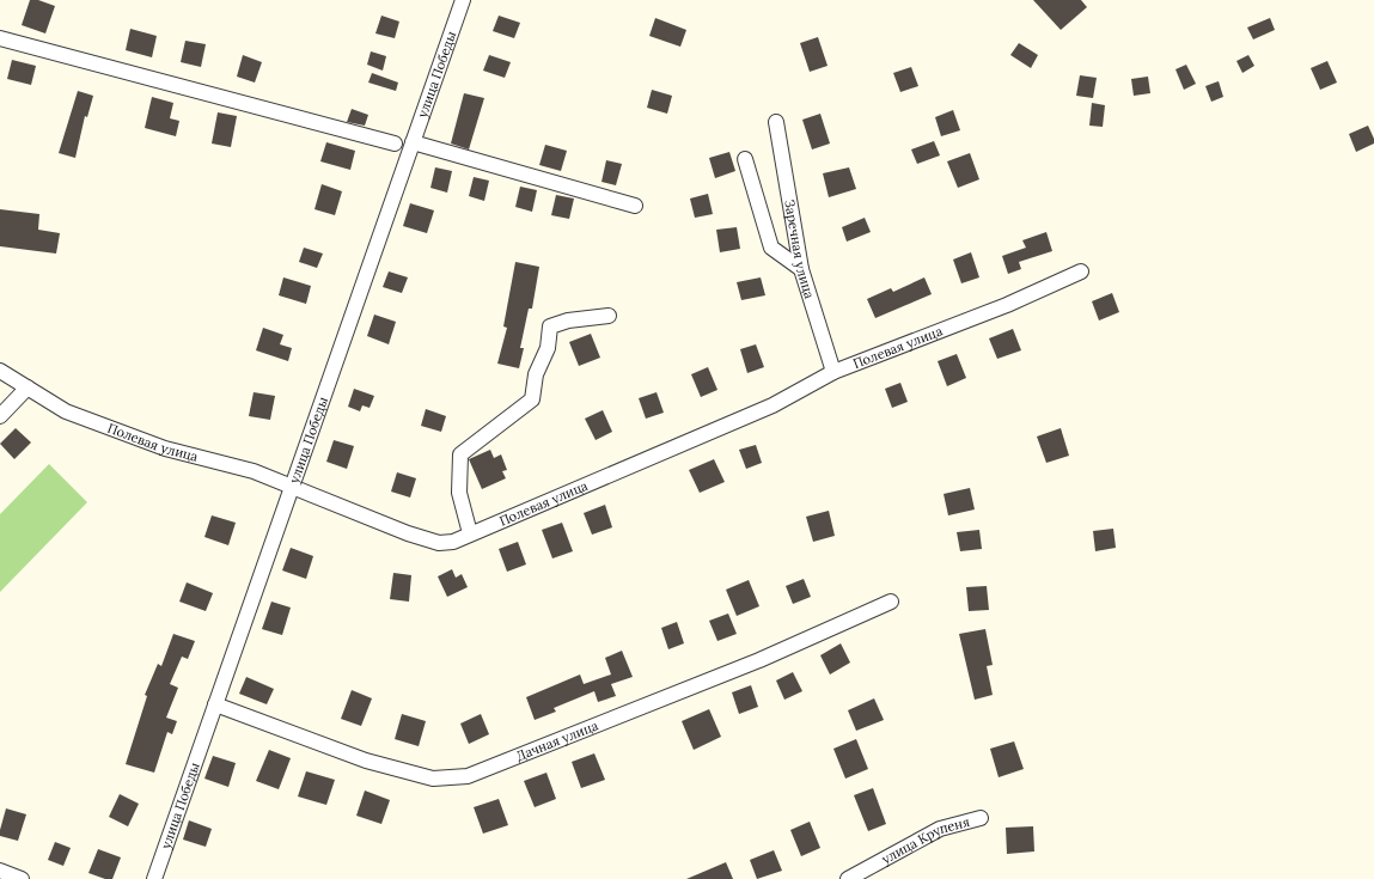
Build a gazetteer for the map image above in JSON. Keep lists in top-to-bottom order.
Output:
{
  "streets": {
    "street": [
      "улица Победы",
      "Заречная улица",
      "Полевая улица",
      "Дачная улица",
      "улица Крупеня"
    ]
  },
  "crossings": [
    ["улица Победы", "Полевая улица"],
    ["улица Победы", "Дачная улица"],
    ["Заречная улица", "Полевая улица"]
  ]
}
